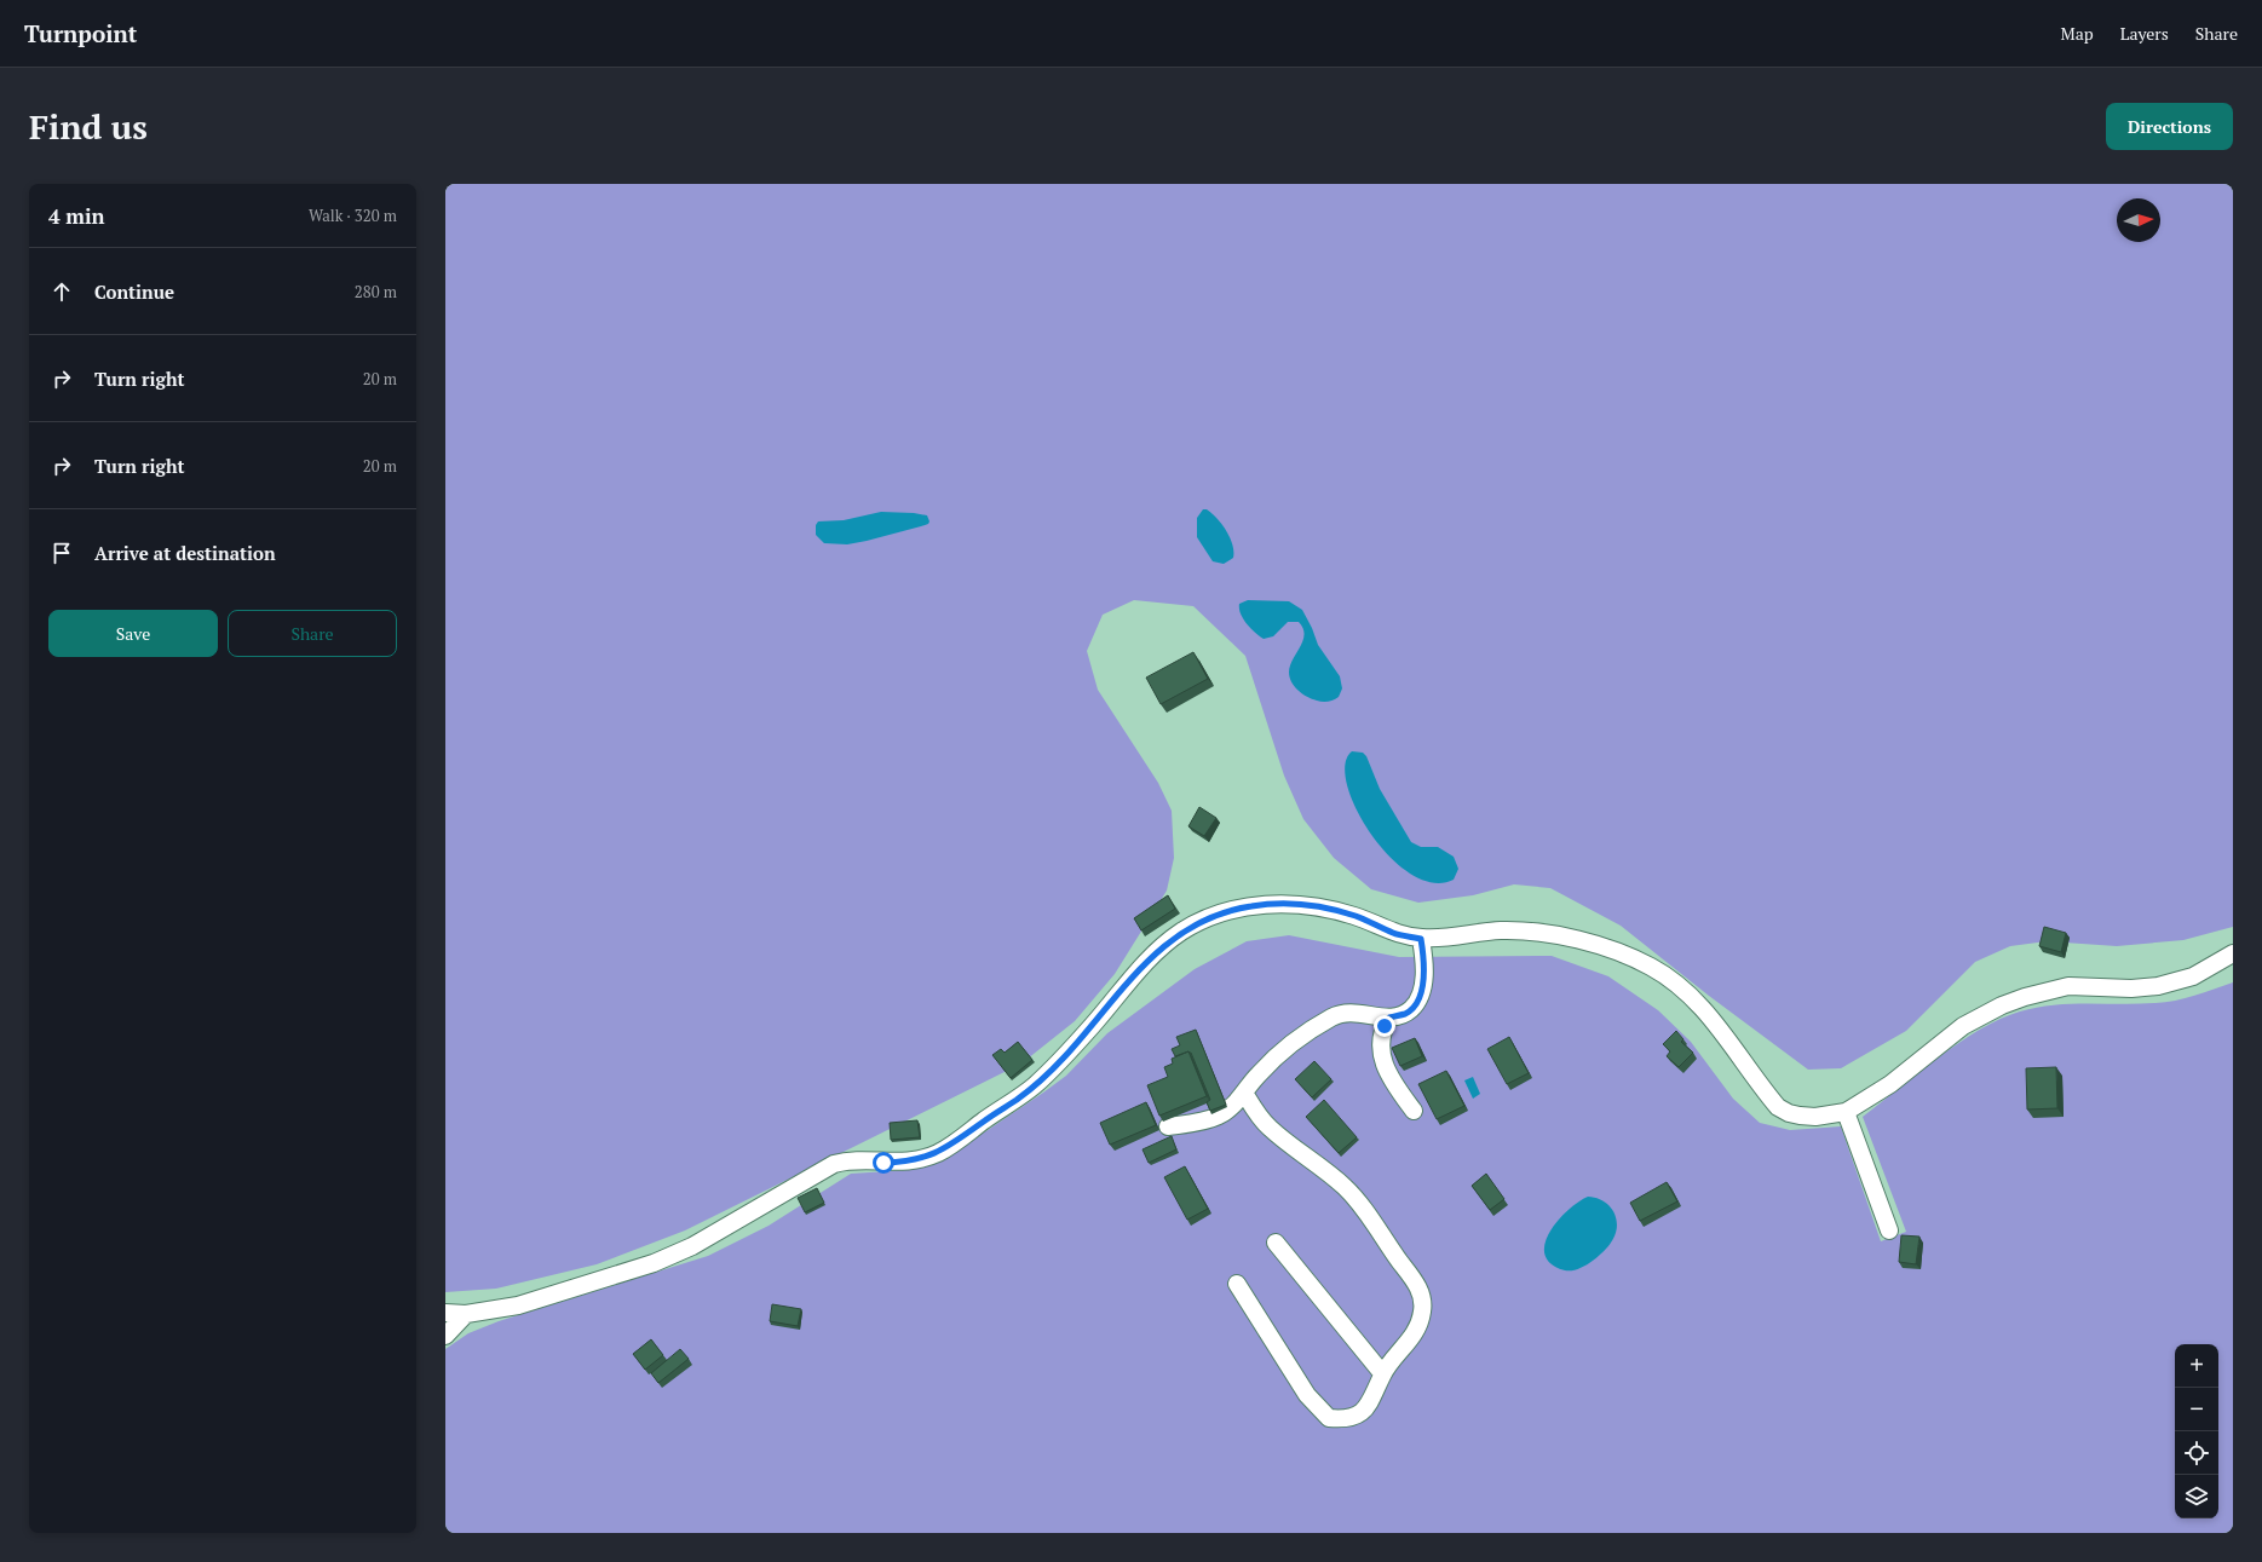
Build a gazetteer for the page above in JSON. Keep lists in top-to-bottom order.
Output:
{
  "north": "right",
  "page": {
    "header": "Turnpoint",
    "nav": ["Map", "Layers", "Share"],
    "buttons": [
      "Directions",
      ["Save", "Share"]
    ],
    "title": "Find us",
    "heading": ["4 min", "Walk · 320 m"],
    "list": [
      ["Continue", "280 m"],
      ["Turn right", "20 m"],
      ["Turn right", "20 m"],
      "Arrive at destination"
    ],
    "map_buttons": ["+", "−"]
  }
}
